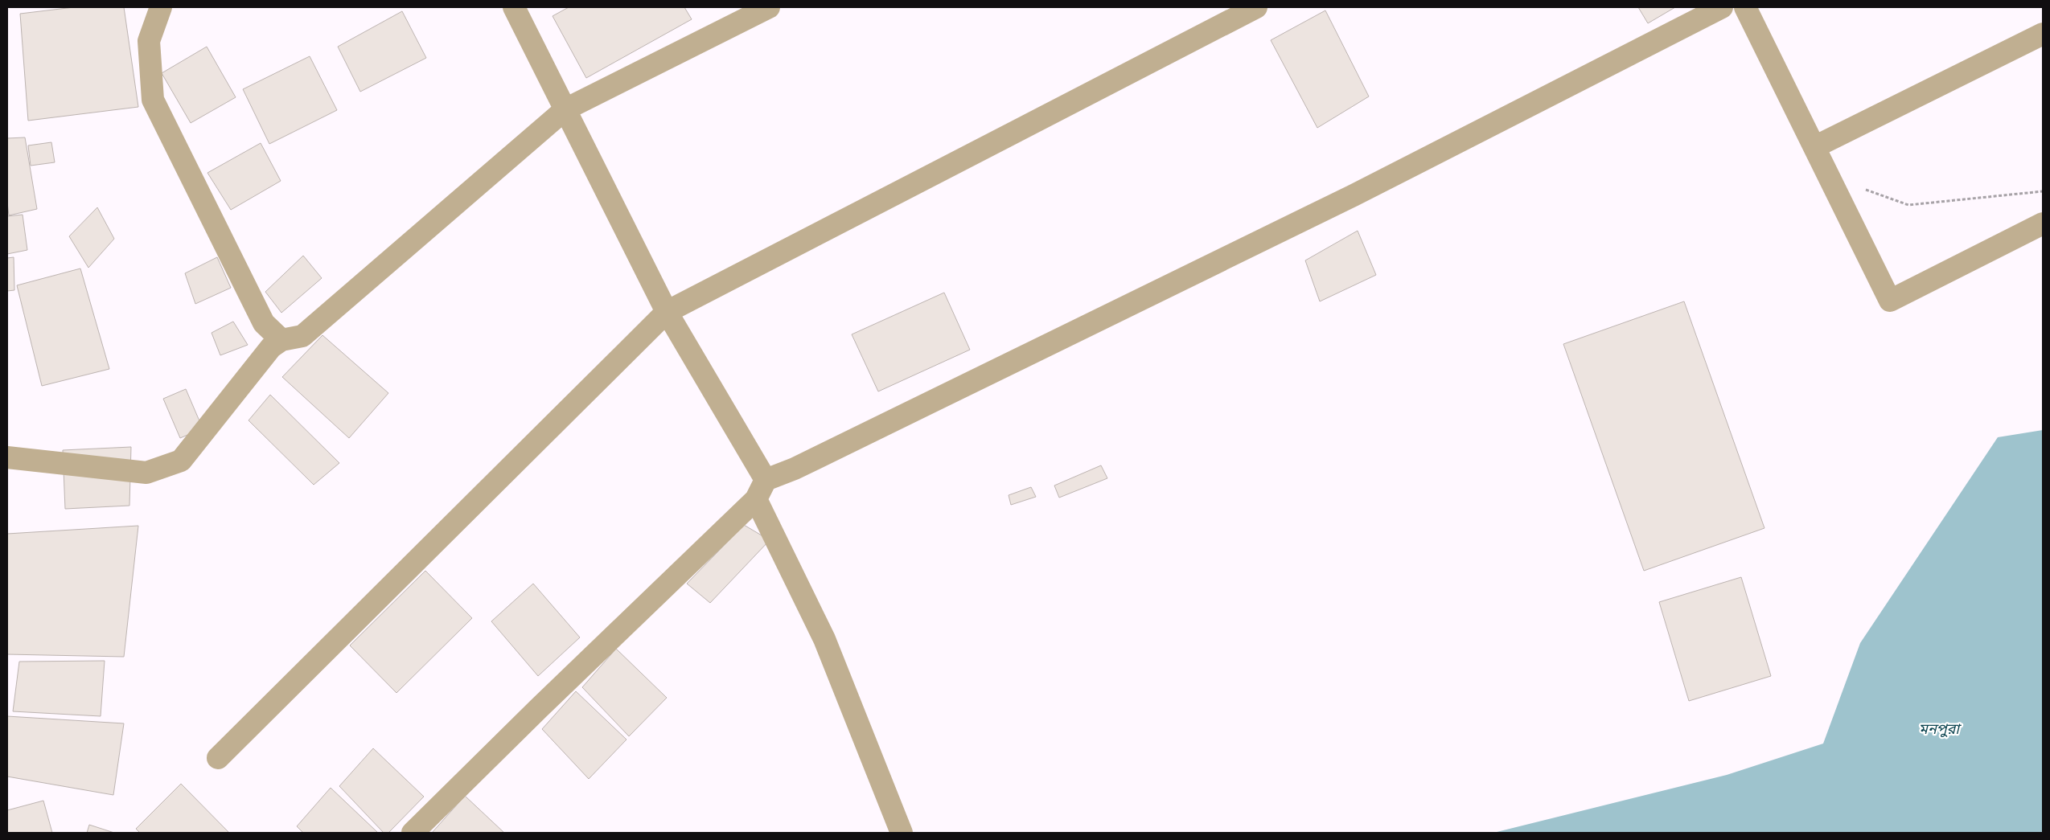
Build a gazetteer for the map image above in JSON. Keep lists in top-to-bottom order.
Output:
{
  "water": ["মনপুরা"]
}
